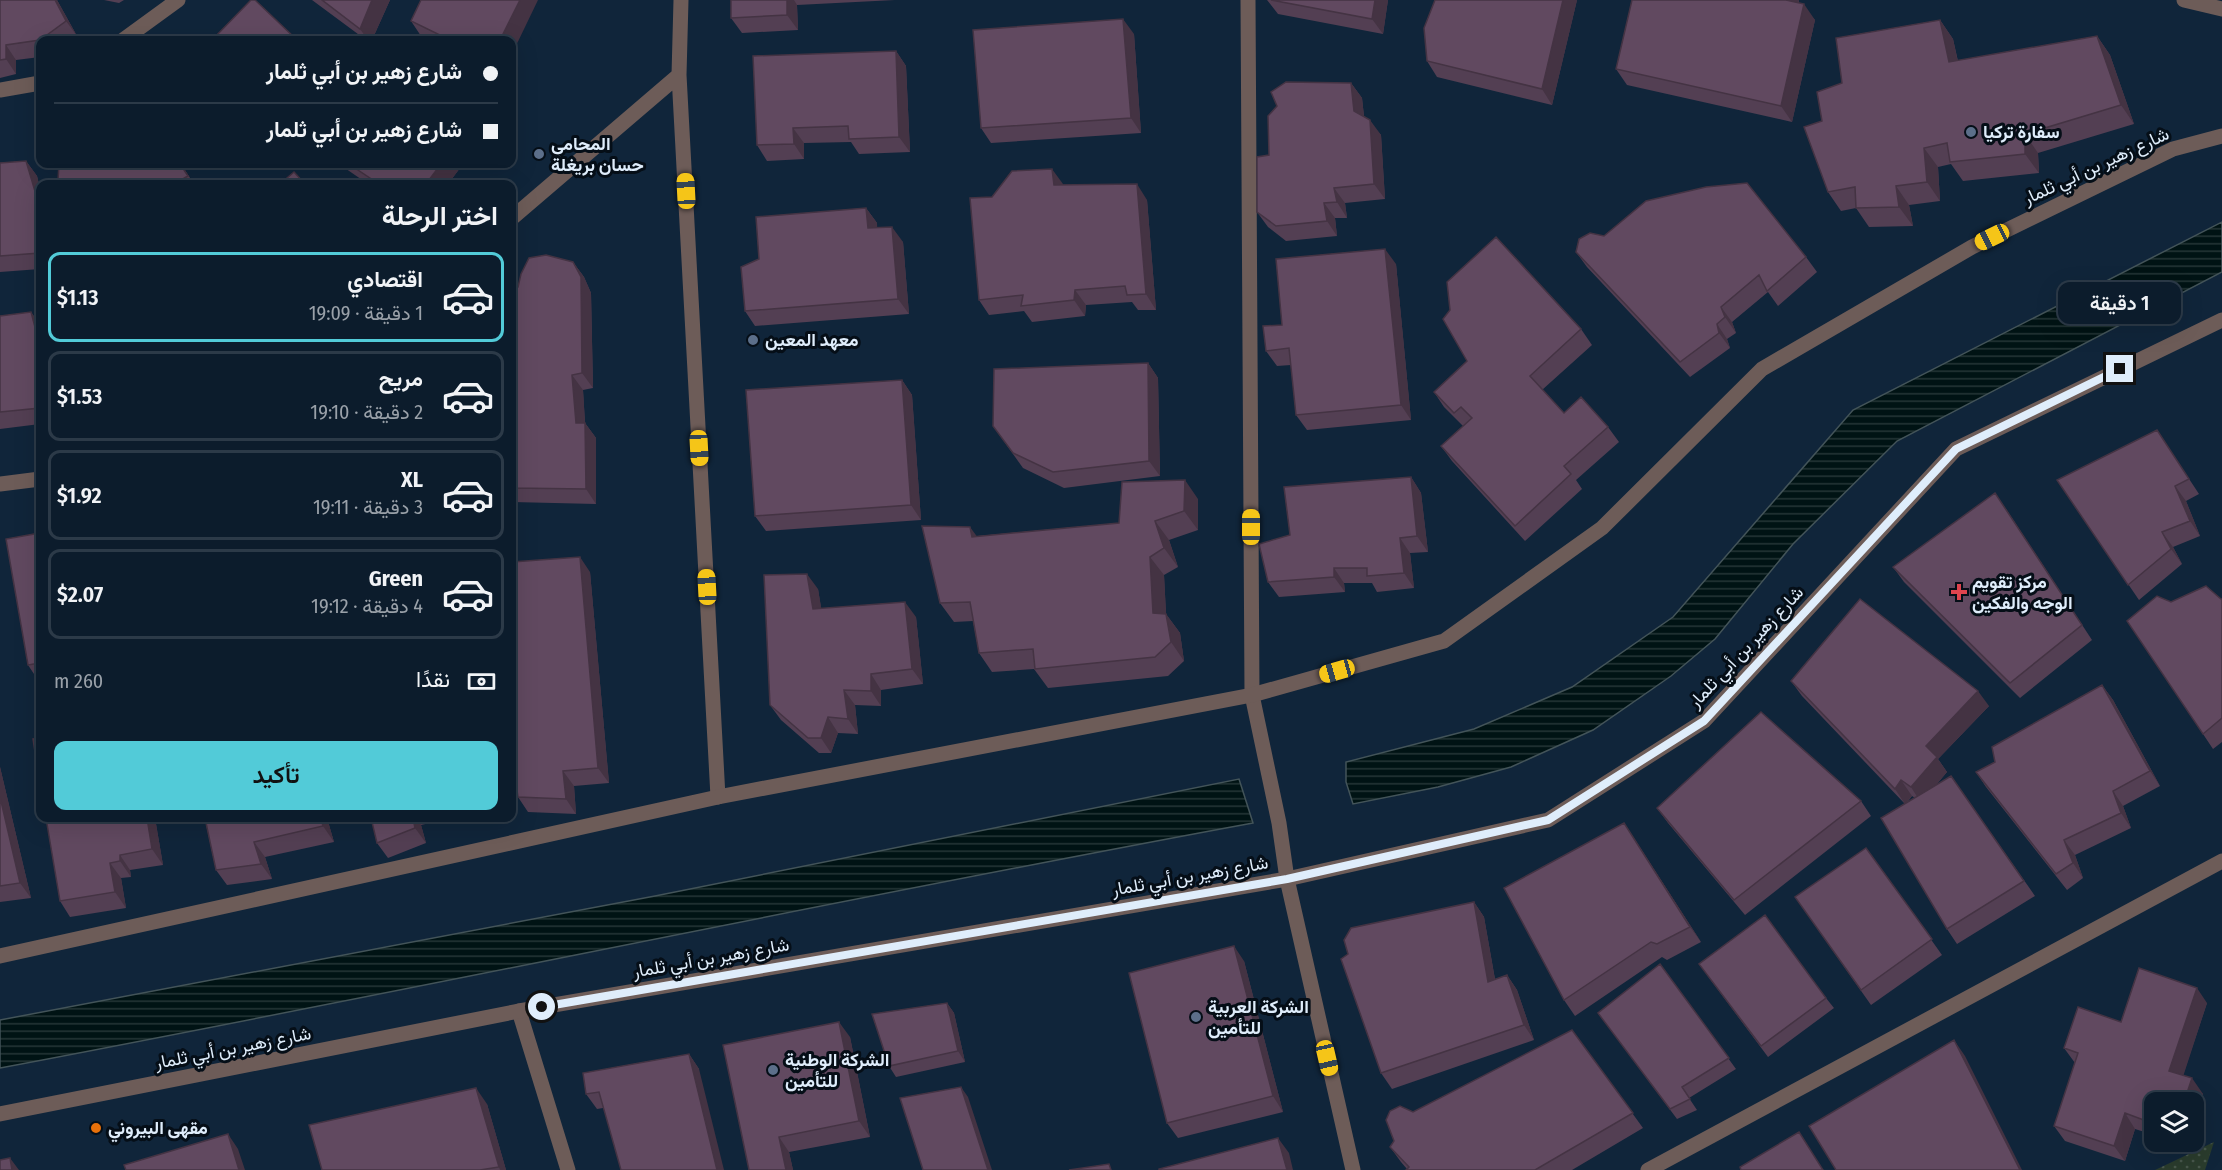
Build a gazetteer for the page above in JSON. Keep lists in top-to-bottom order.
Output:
{
  "streets": {
    "street": ["شارع زهير بن أبي ثلمار"]
  },
  "places": {
    "other": [
      "سفارة تركيا",
      "المحامي حسان بريغلة",
      "معهد المعين",
      "الشركة العربية للتأمين",
      "الشركة الوطنية للتأمين",
      "مقهى البيروني"
    ],
    "health": ["مركز تقويم الوجه والفكين"]
  },
  "page": {
    "banner": ["شارع زهير بن أبي ثلمار", "شارع زهير بن أبي ثلمار"],
    "heading": "اختر الرحلة",
    "list": [
      {
        "name": "اقتصادي",
        "note": "1 دقيقة · 19:09",
        "value": "$1.13"
      },
      {
        "name": "مريح",
        "note": "2 دقيقة · 19:10",
        "value": "$1.53"
      },
      {
        "name": "XL",
        "note": "3 دقيقة · 19:11",
        "value": "$1.92"
      },
      {
        "name": "Green",
        "note": "4 دقيقة · 19:12",
        "value": "$2.07"
      }
    ],
    "bubble": "1 دقيقة",
    "pay": ["نقدًا", "260 m"],
    "buttons": "تأكيد"
  }
}
